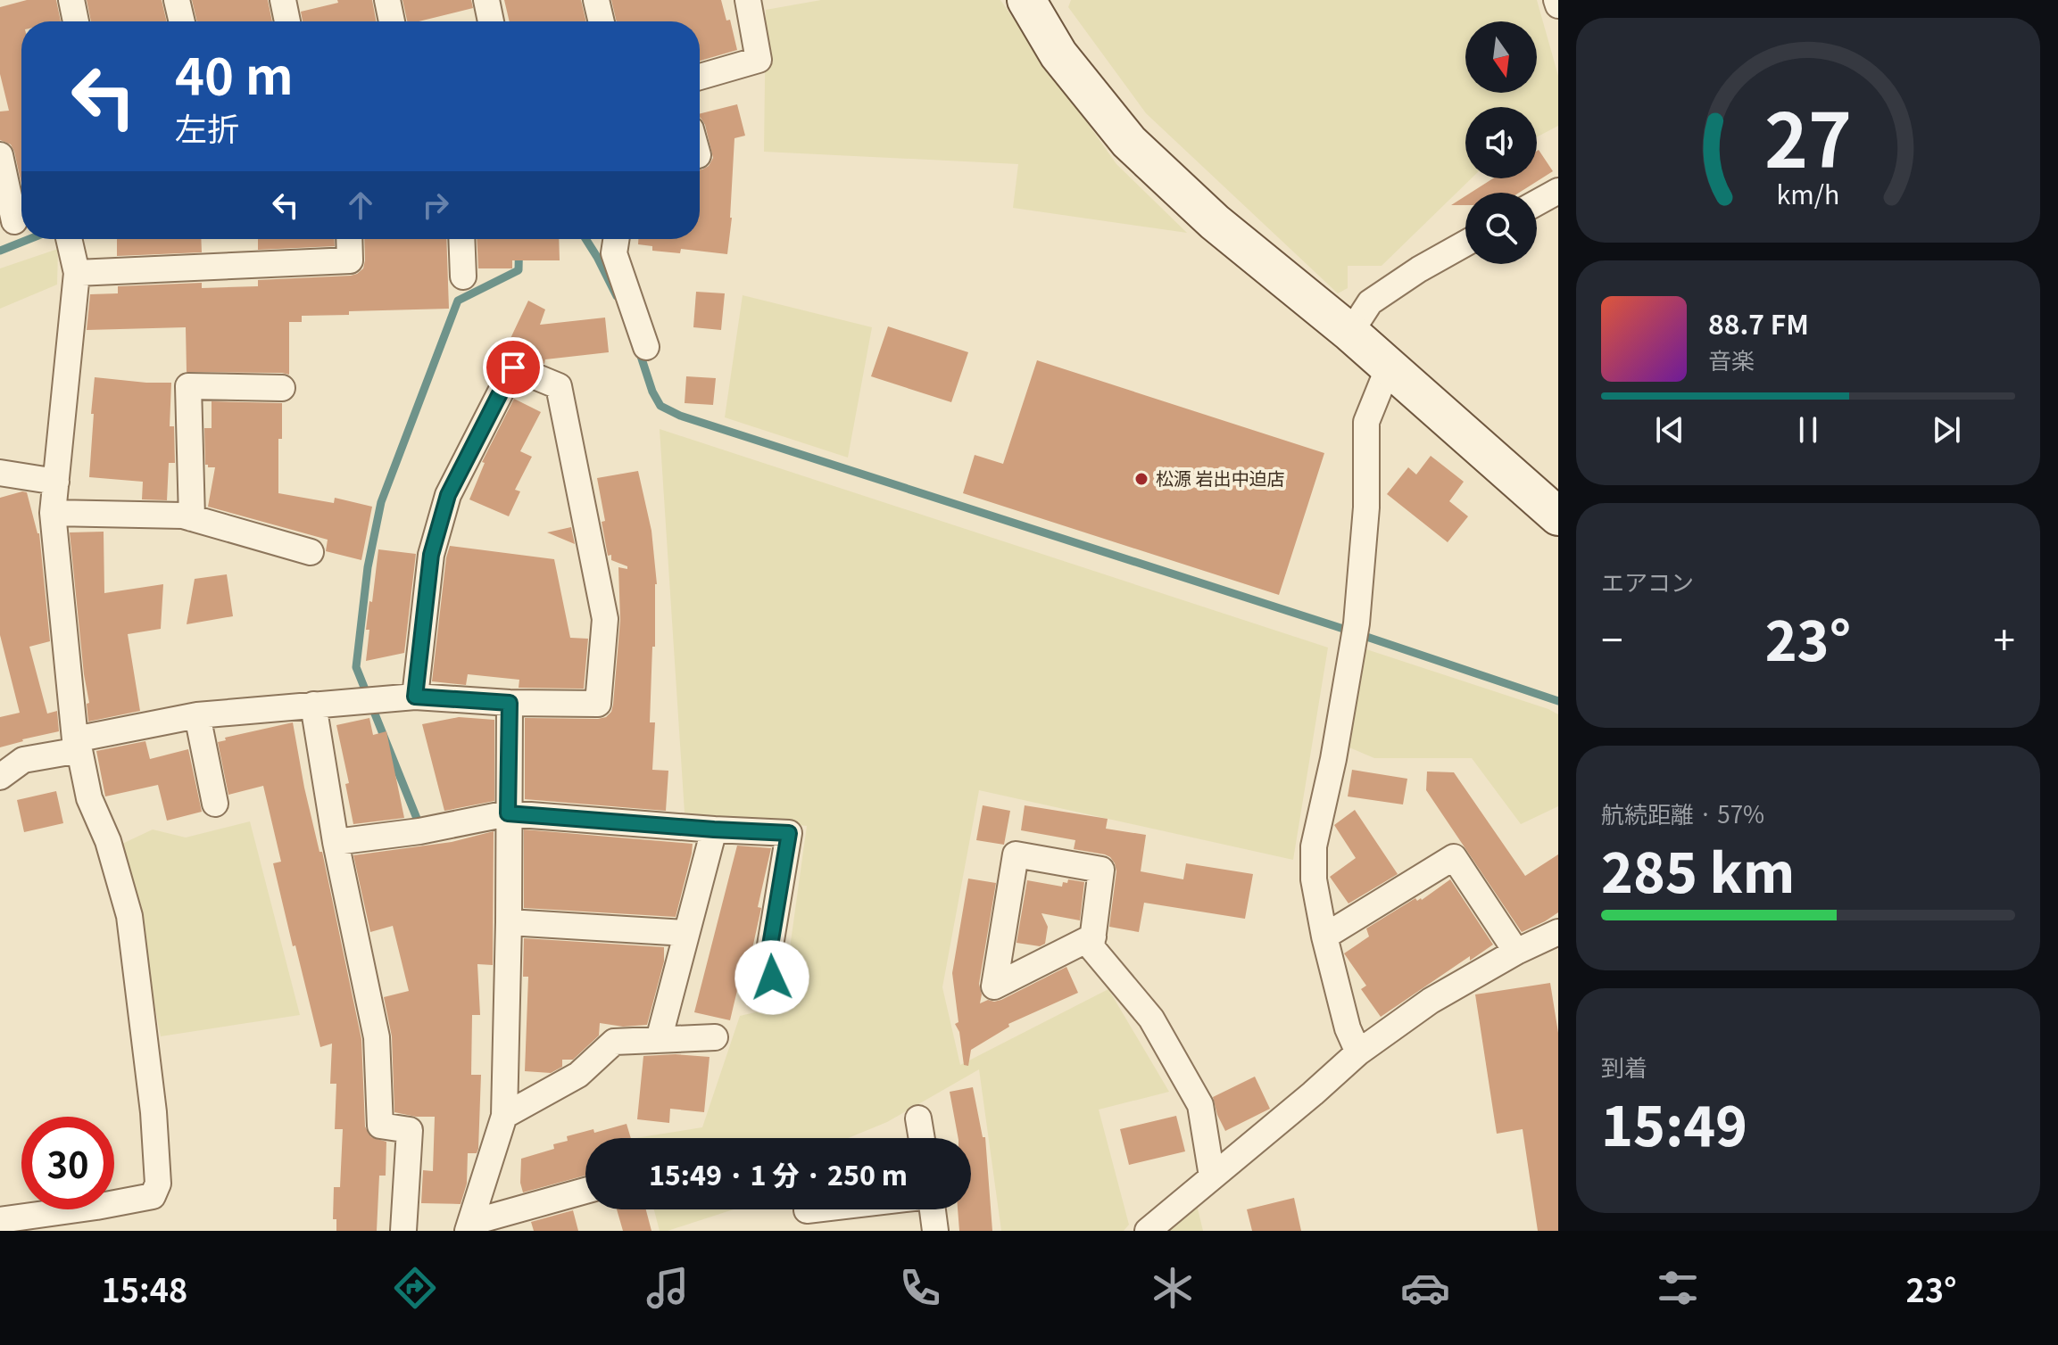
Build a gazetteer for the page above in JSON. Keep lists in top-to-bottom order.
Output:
{
  "places": ["松源 岩出中迫店"],
  "north": "bottom",
  "page": {
    "turn": ["40 m", "左折"],
    "song": ["88.7 FM", "音楽"],
    "tile": [
      "エアコン",
      ["航続距離 · 57%", "285 km"],
      ["到着", "15:49"]
    ],
    "heat": ["−", "23°", "+"],
    "limit": "30",
    "trip": "15:49 · 1 分 · 250 m",
    "tabs": ["15:48", "23°"],
    "gauge": ["27", "km/h"]
  }
}
